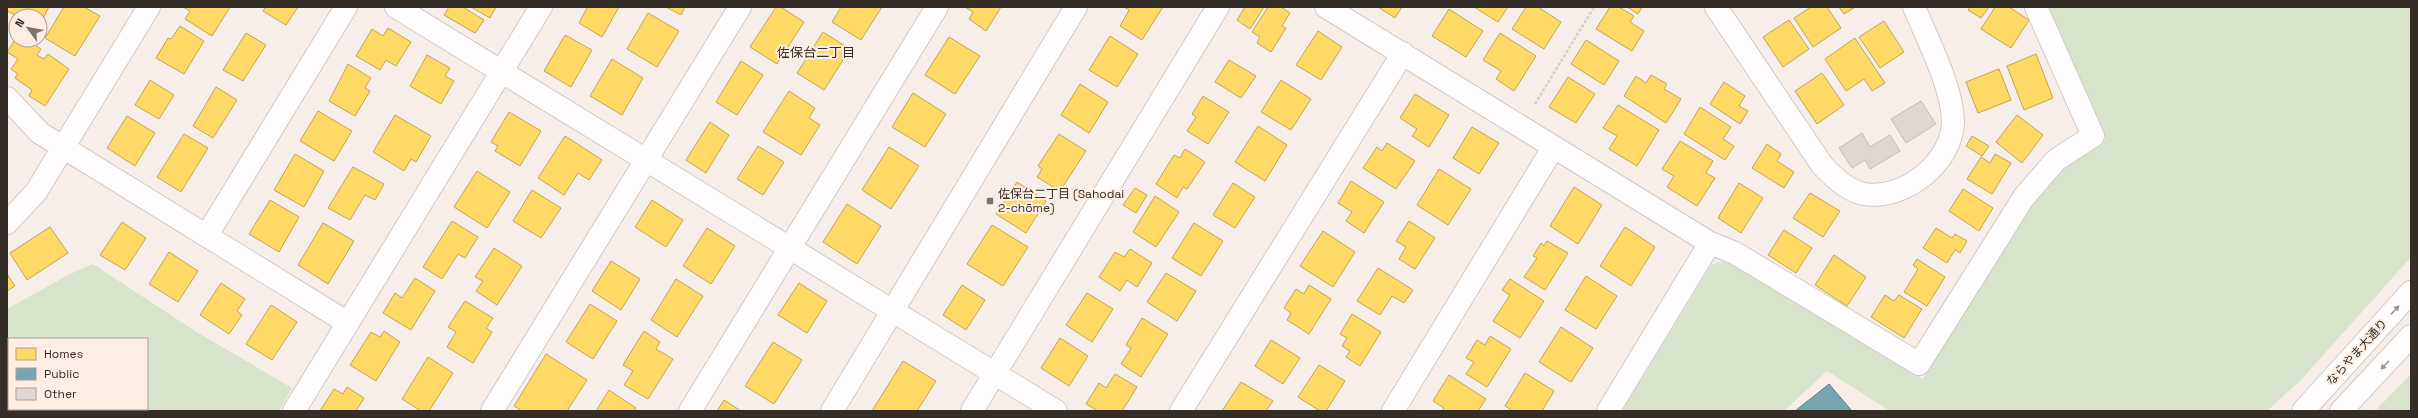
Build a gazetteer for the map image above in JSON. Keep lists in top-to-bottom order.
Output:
{
  "streets": {
    "street": ["ならやま大通り"]
  },
  "districts": ["佐保台二丁目"],
  "places": {
    "transit": ["佐保台二丁目 (Sahodai 2-chōme)"]
  },
  "legend": ["Homes", "Public", "Other"],
  "north": "top left"
}
